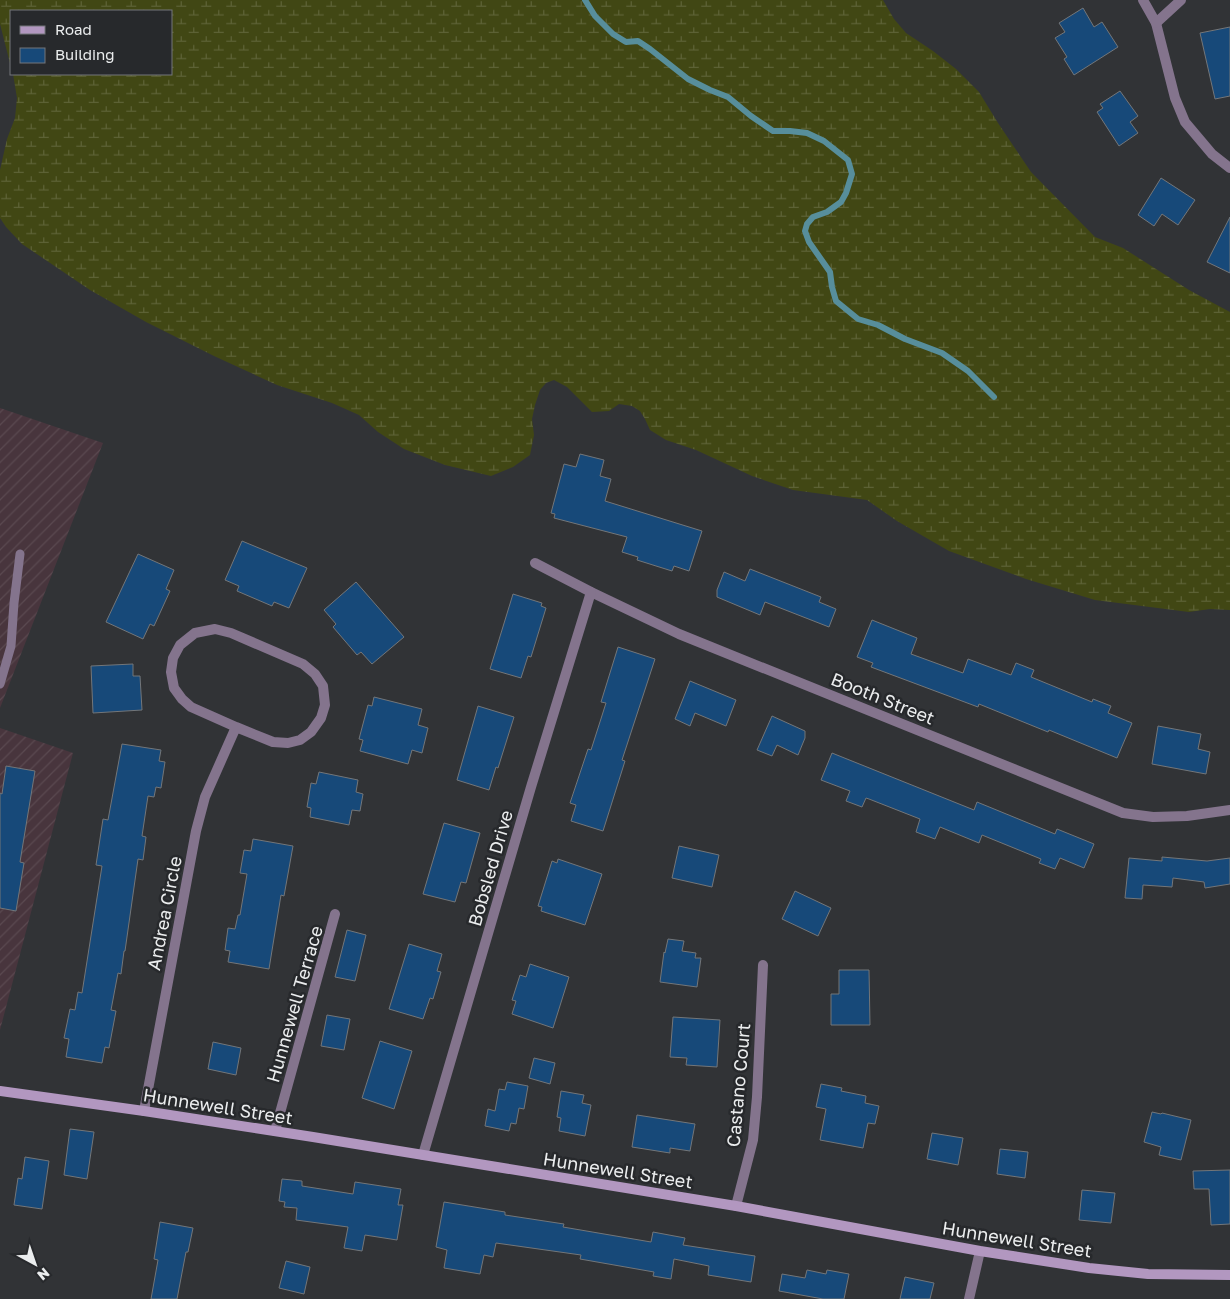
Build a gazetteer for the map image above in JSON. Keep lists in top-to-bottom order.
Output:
{
  "streets": {
    "main road": ["Hunnewell Street"],
    "street": [
      "Booth Street",
      "Bobsled Drive",
      "Andrea Circle",
      "Hunnewell Terrace",
      "Castano Court"
    ]
  },
  "crossings": [
    ["Booth Street", "Bobsled Drive"],
    ["Bobsled Drive", "Hunnewell Street"],
    ["Andrea Circle", "Hunnewell Street"],
    ["Hunnewell Terrace", "Hunnewell Street"],
    ["Castano Court", "Hunnewell Street"]
  ],
  "legend": ["Road", "Building"],
  "north": "bottom right"
}
